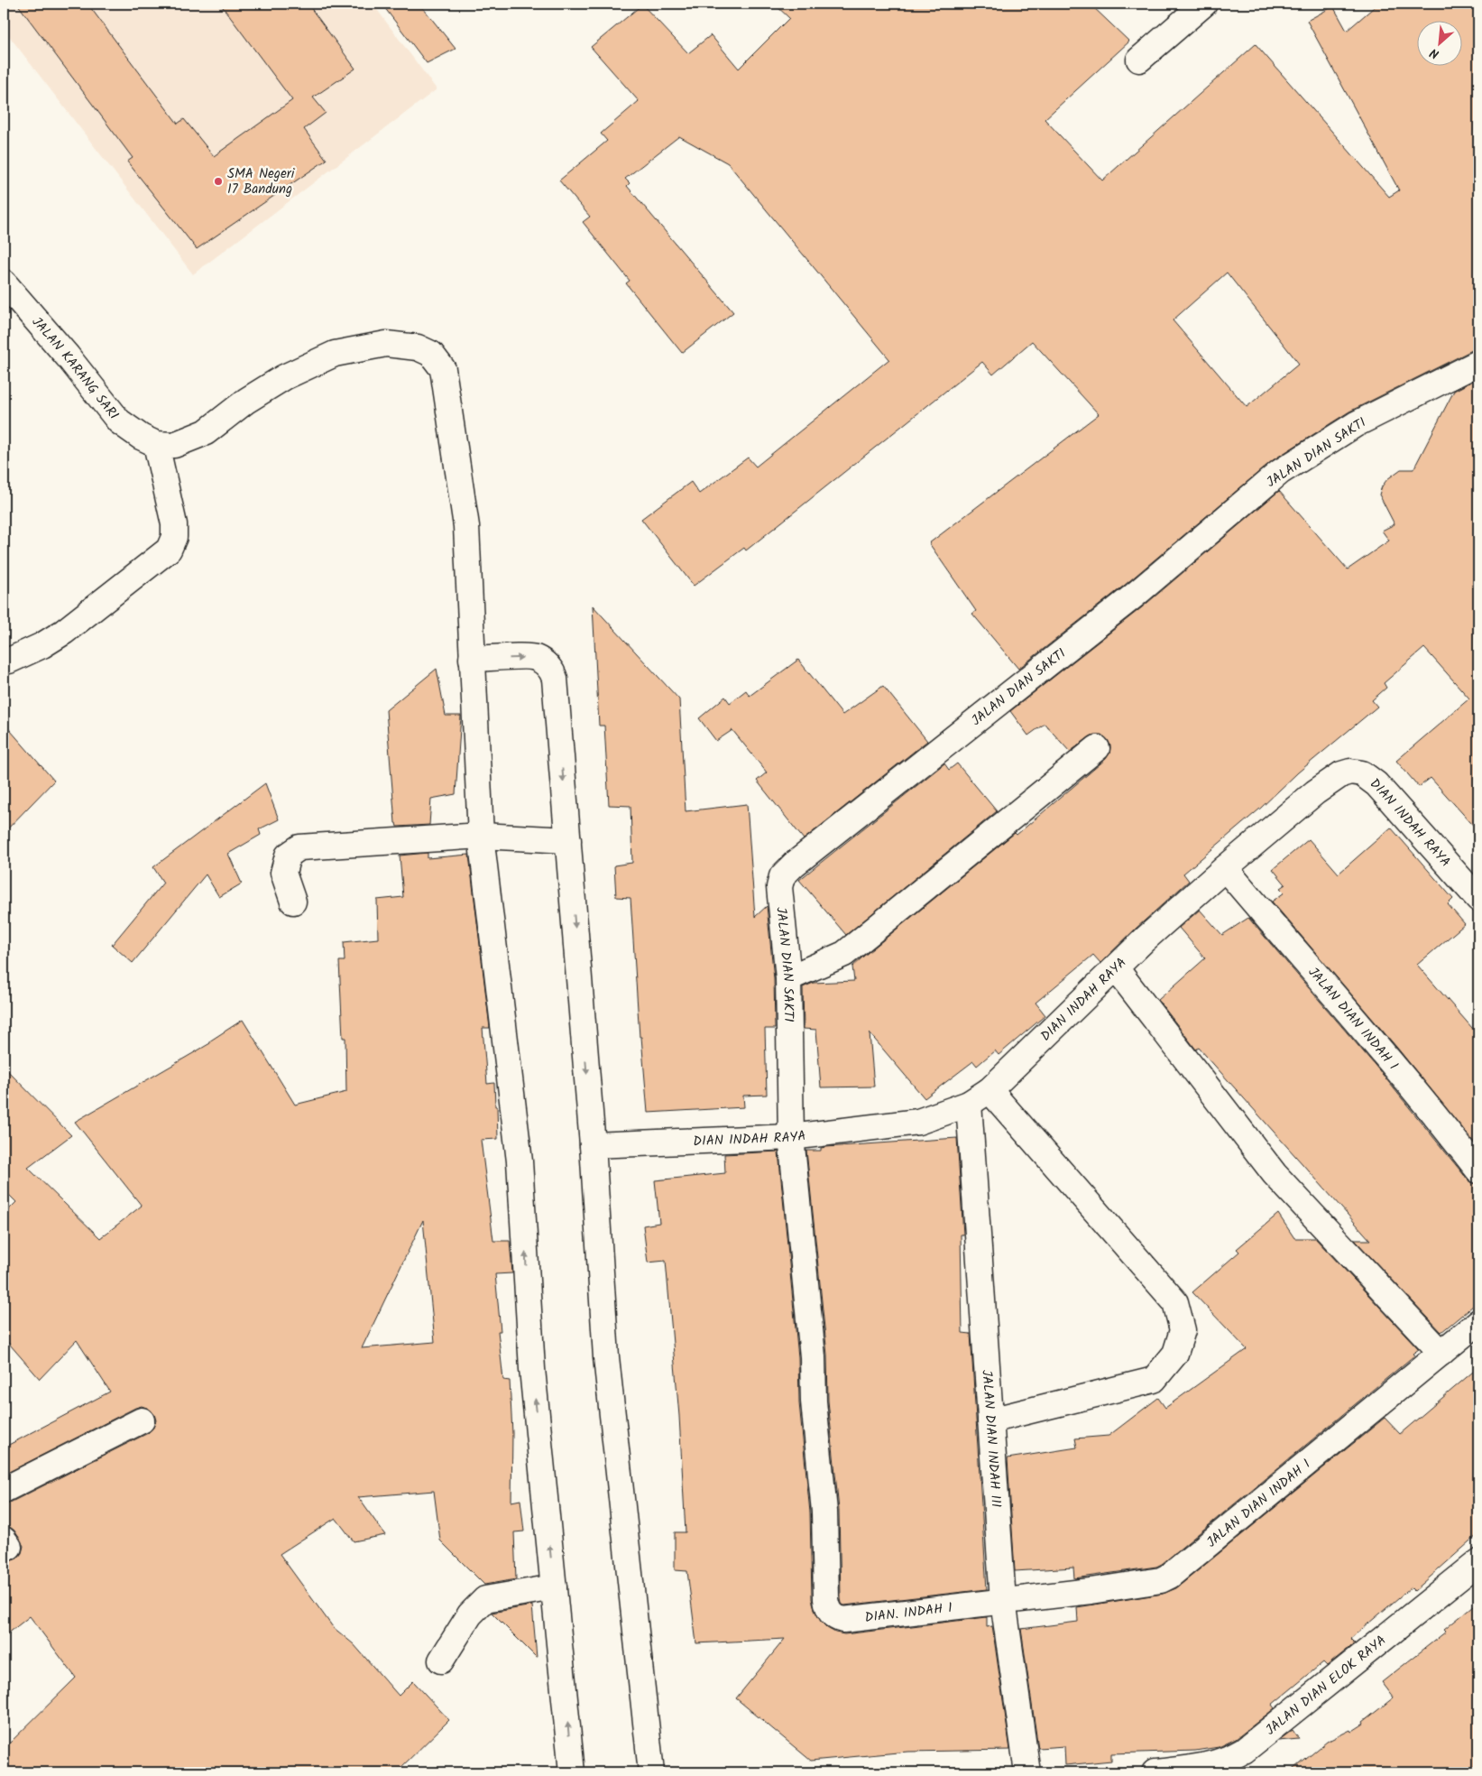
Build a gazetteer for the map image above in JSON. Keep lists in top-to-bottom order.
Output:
{
  "streets": {
    "street": [
      "JALAN KARANG SARI",
      "JALAN DIAN SAKTI",
      "DIAN INDAH RAYA",
      "JALAN DIAN INDAH I",
      "JALAN DIAN INDAH III",
      "DIAN. INDAH 1",
      "JALAN DIAN ELOK RAYA"
    ]
  },
  "crossings": [
    ["JALAN DIAN SAKTI", "DIAN INDAH RAYA"],
    ["JALAN DIAN SAKTI", "DIAN. INDAH 1"],
    ["DIAN INDAH RAYA", "JALAN DIAN INDAH I"],
    ["DIAN INDAH RAYA", "JALAN DIAN INDAH III"],
    ["JALAN DIAN INDAH I", "JALAN DIAN INDAH III"],
    ["JALAN DIAN INDAH I", "DIAN. INDAH 1"],
    ["JALAN DIAN INDAH III", "DIAN. INDAH 1"]
  ],
  "places": ["SMA Negeri 17 Bandung"],
  "north": "bottom left"
}
